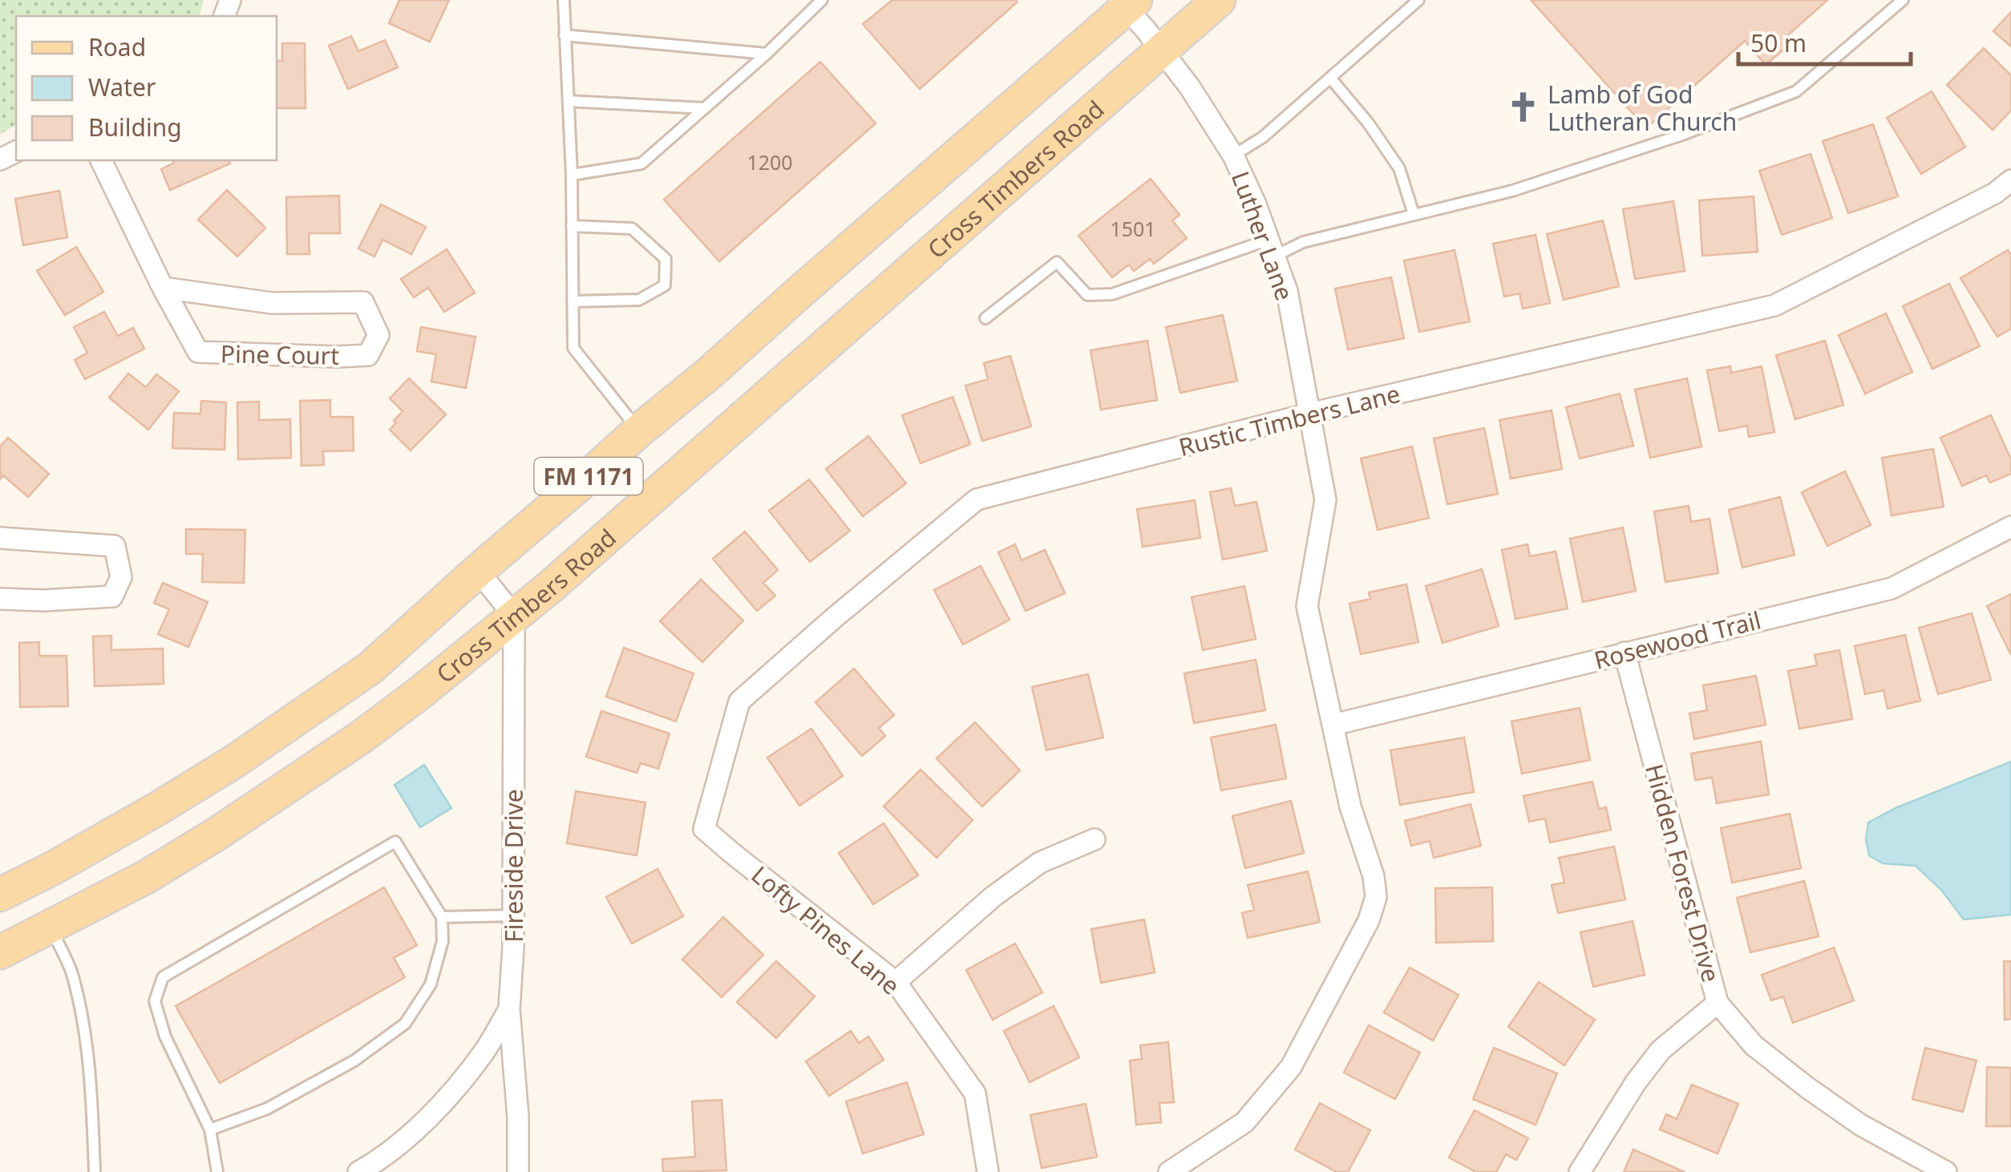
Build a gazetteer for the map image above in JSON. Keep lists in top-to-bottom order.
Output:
{
  "streets": {
    "main road": ["Cross Timbers Road", "FM 1171"],
    "street": [
      "Luther Lane",
      "Pine Court",
      "Rustic Timbers Lane",
      "Rosewood Trail",
      "Fireside Drive",
      "Hidden Forest Drive",
      "Lofty Pines Lane"
    ]
  },
  "crossings": [
    ["Cross Timbers Road", "Luther Lane"],
    ["Cross Timbers Road", "Fireside Drive"],
    ["Luther Lane", "Rustic Timbers Lane"],
    ["Luther Lane", "FM 1171"],
    ["Luther Lane", "Rosewood Trail"],
    ["Rustic Timbers Lane", "Lofty Pines Lane"],
    ["Rosewood Trail", "Hidden Forest Drive"]
  ],
  "places": {
    "church": ["Lamb of God Lutheran Church"]
  },
  "house_numbers": ["1200", "1501"],
  "legend": ["Road", "Water", "Building"],
  "scale_bar": "50 m"
}
